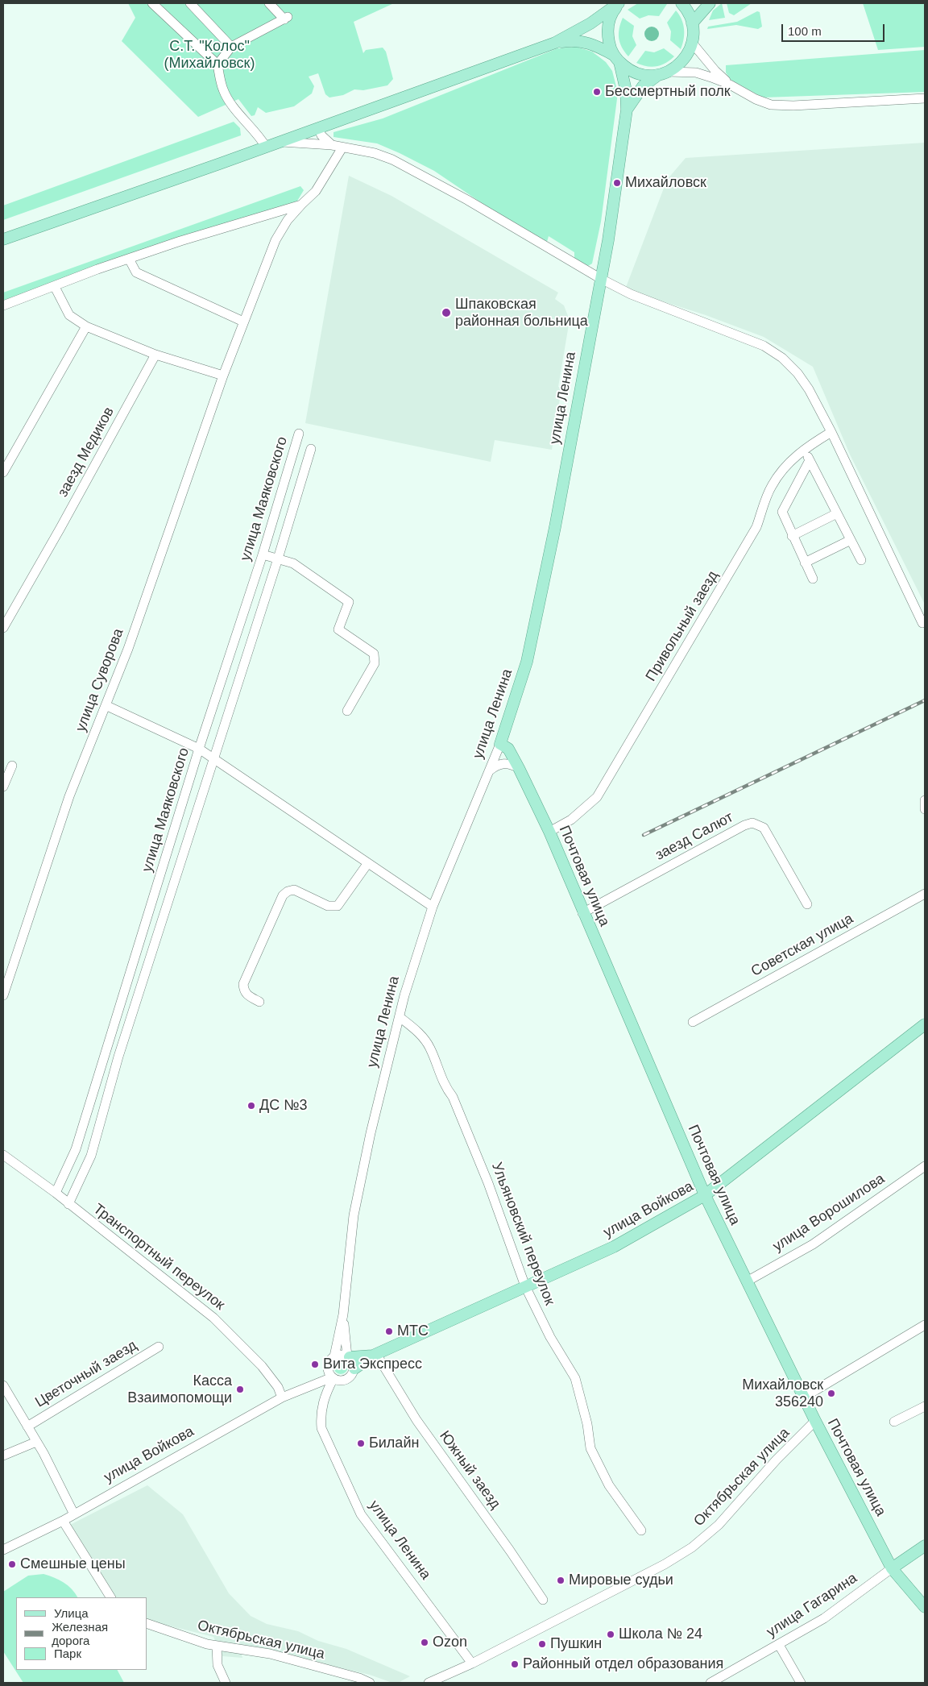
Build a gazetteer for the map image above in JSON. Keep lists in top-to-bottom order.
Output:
{
  "streets": {
    "main road": [
      "улица Ленина",
      "Почтовая улица",
      "улица Войкова",
      "улица Гагарина"
    ],
    "street": [
      "заезд Медиков",
      "улица Маяковского",
      "Привольный заезд",
      "улица Суворова",
      "заезд Салют",
      "Советская улица",
      "улица Ворошилова",
      "Ульяновский переулок",
      "Транспортный переулок",
      "Цветочный заезд",
      "Южный заезд",
      "Октябрьская улица"
    ]
  },
  "crossings": [
    ["улица Ленина", "Почтовая улица"],
    ["улица Ленина", "улица Войкова"],
    ["улица Ленина", "Ульяновский переулок"],
    ["улица Ленина", "Октябрьская улица"],
    ["улица Маяковского", "Транспортный переулок"],
    ["Привольный заезд", "Почтовая улица"],
    ["заезд Салют", "Почтовая улица"],
    ["Почтовая улица", "улица Войкова"],
    ["Почтовая улица", "улица Ворошилова"],
    ["Почтовая улица", "Октябрьская улица"],
    ["Почтовая улица", "улица Гагарина"],
    ["улица Войкова", "Ульяновский переулок"],
    ["улица Войкова", "Транспортный переулок"],
    ["улица Войкова", "Южный заезд"]
  ],
  "parks": ["С.Т. \"Колос\" (Михайловск)"],
  "places": [
    "Бессмертный полк",
    "Михайловск",
    "Шпаковская районная больница",
    "ДС №3",
    "МТС",
    "Вита Экспресс",
    "Касса Взаимопомощи",
    "Михайловск 356240",
    "Билайн",
    "Смешные цены",
    "Мировые судьи",
    "Школа № 24",
    "Ozon",
    "Пушкин",
    "Районный отдел образования"
  ],
  "legend": ["Улица", "Железная дорога", "Парк"],
  "scale_bar": "100 m"
}
